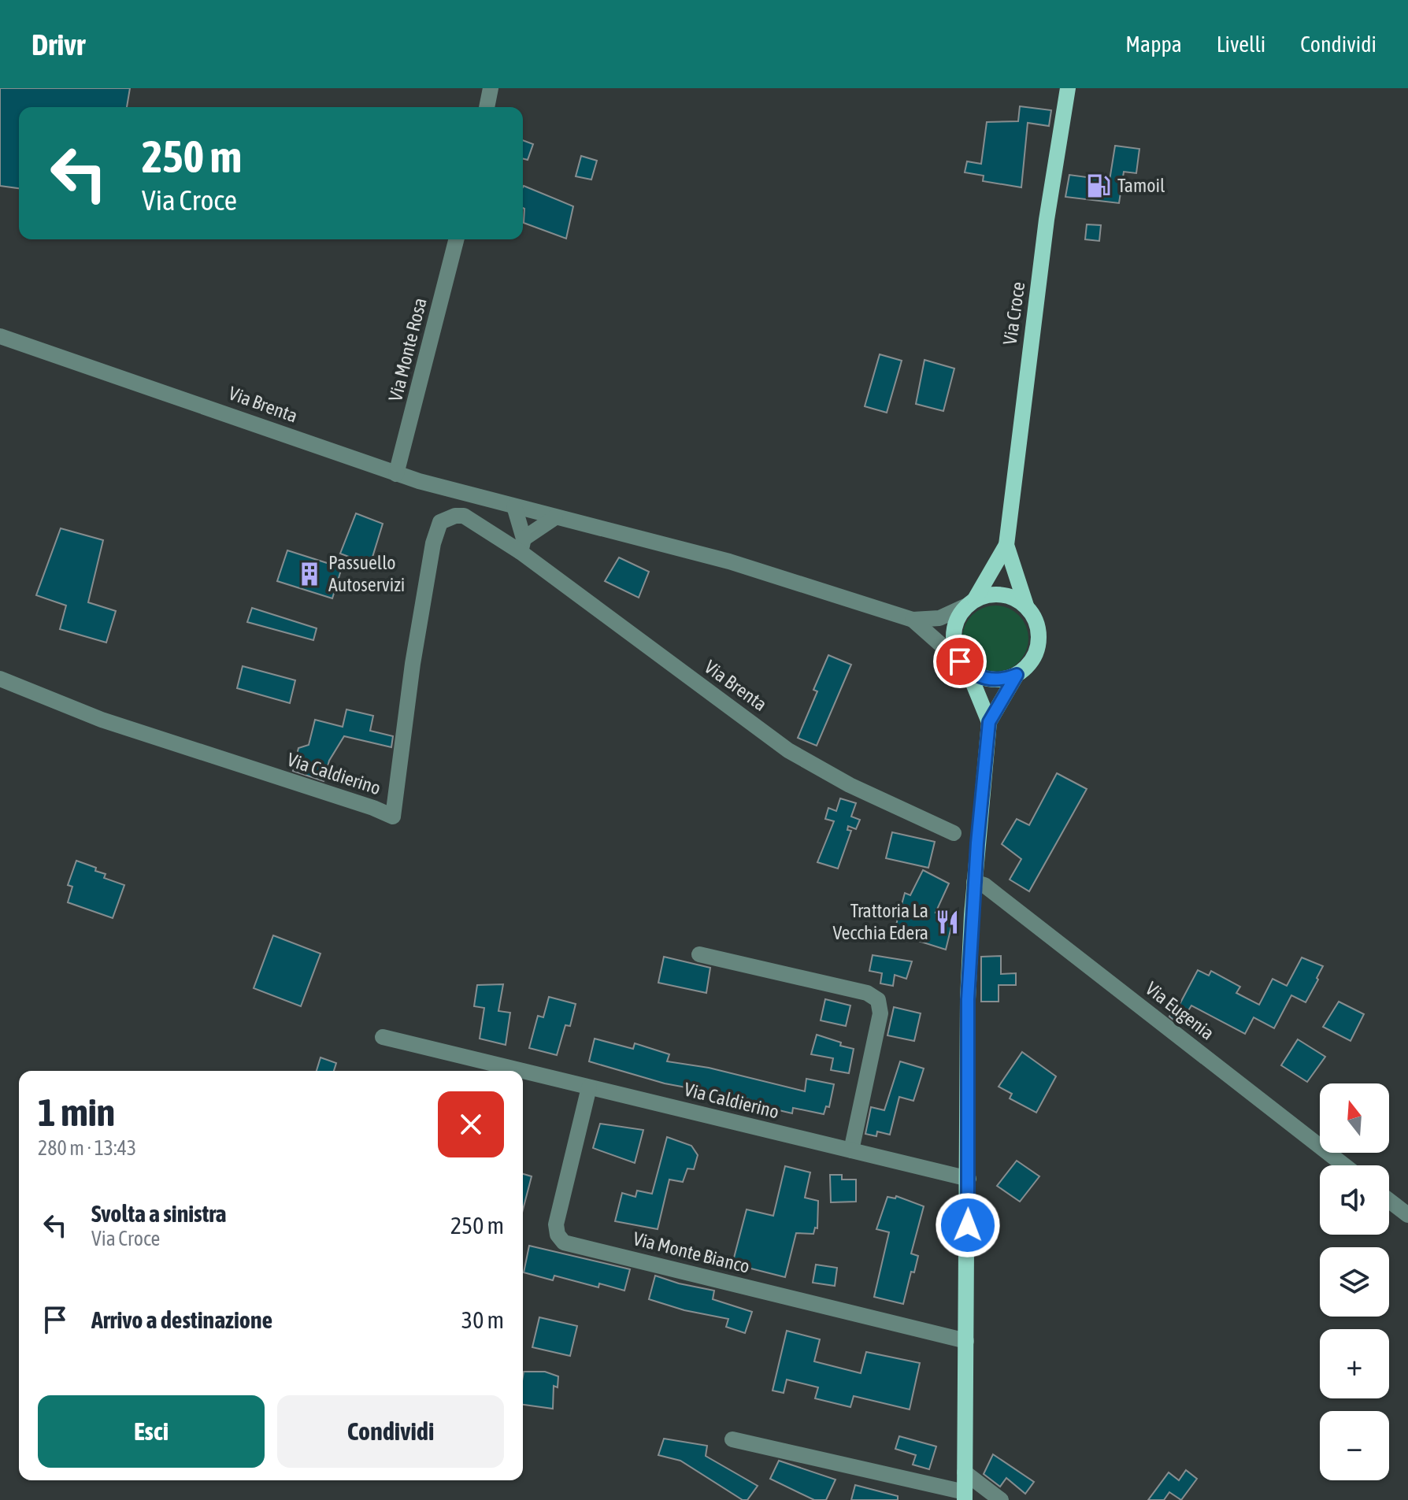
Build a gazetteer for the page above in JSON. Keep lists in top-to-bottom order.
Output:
{
  "streets": {
    "main road": ["Via Croce"],
    "street": [
      "Via Monte Rosa",
      "Via Brenta",
      "Via Caldierino",
      "Via Eugenia",
      "Via Monte Bianco"
    ]
  },
  "crossings": [
    ["Via Croce", "Via Brenta"],
    ["Via Monte Rosa", "Via Brenta"],
    ["Via Brenta", "Via Caldierino"],
    ["Via Caldierino", "Via Monte Bianco"]
  ],
  "places": {
    "fuel station": ["Tamoil"],
    "building": ["Passuello Autoservizi"],
    "restaurant": ["Trattoria La Vecchia Edera"]
  },
  "north": "top",
  "page": {
    "header": "Drivr",
    "nav": ["Mappa", "Livelli", "Condividi"],
    "turn": ["250 m", "Via Croce"],
    "heading": ["1 min", "280 m · 13:43"],
    "map_buttons": ["+", "−"],
    "list": [
      {
        "name": "Svolta a sinistra",
        "note": "Via Croce",
        "value": "250 m"
      },
      {
        "name": "Arrivo a destinazione",
        "value": "30 m"
      }
    ],
    "buttons": ["Esci", "Condividi"]
  }
}
